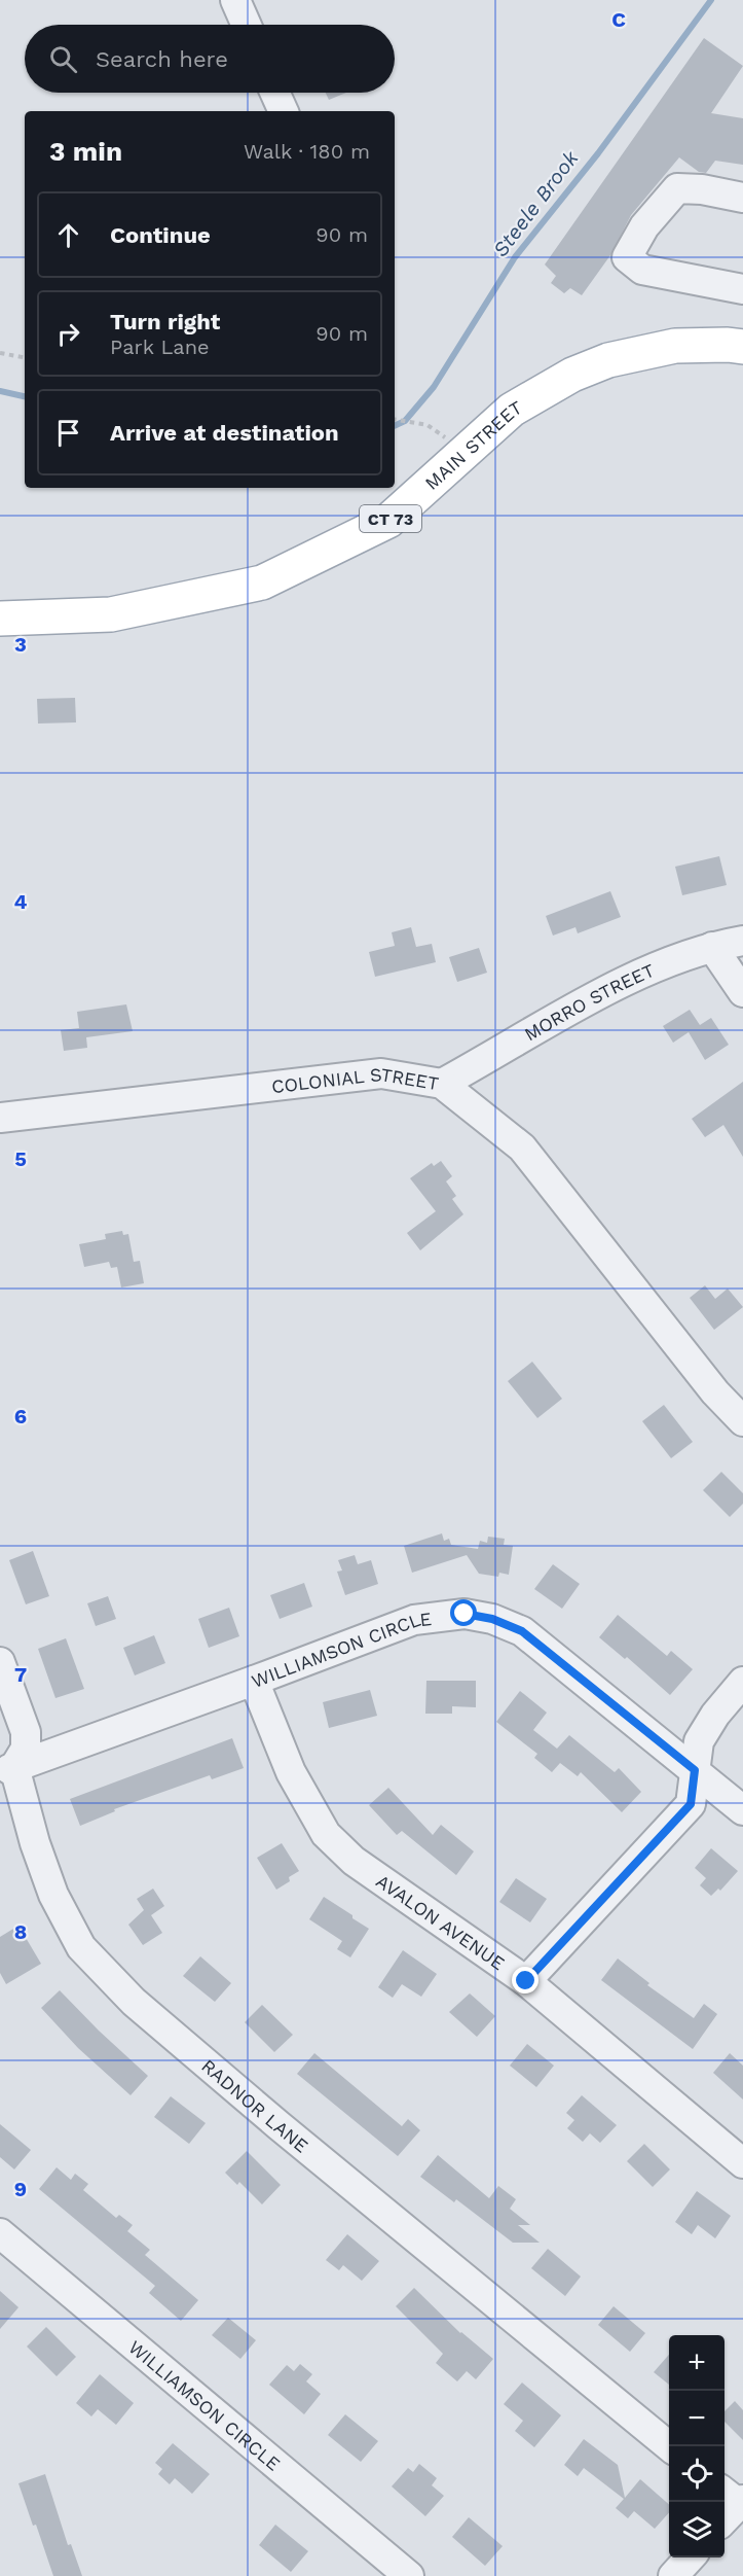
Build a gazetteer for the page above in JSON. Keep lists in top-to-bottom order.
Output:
{
  "streets": {
    "main road": ["MAIN STREET", "CT 73"],
    "street": [
      "MORRO STREET",
      "COLONIAL STREET",
      "WILLIAMSON CIRCLE",
      "AVALON AVENUE",
      "RADNOR LANE"
    ]
  },
  "crossings": [
    ["MORRO STREET", "COLONIAL STREET"],
    ["WILLIAMSON CIRCLE", "AVALON AVENUE"],
    ["WILLIAMSON CIRCLE", "RADNOR LANE"]
  ],
  "water": ["Steele Brook"],
  "page": {
    "search": "Search here",
    "heading": ["3 min", "Walk · 180 m"],
    "list": [
      ["Continue", "90 m"],
      ["Turn right", "Park Lane", "90 m"],
      "Arrive at destination"
    ],
    "map_buttons": ["+", "−"]
  },
  "grid": {
    "columns": ["C"],
    "rows": [
      "3",
      "4",
      "5",
      "6",
      "7",
      "8",
      "9"
    ]
  }
}
